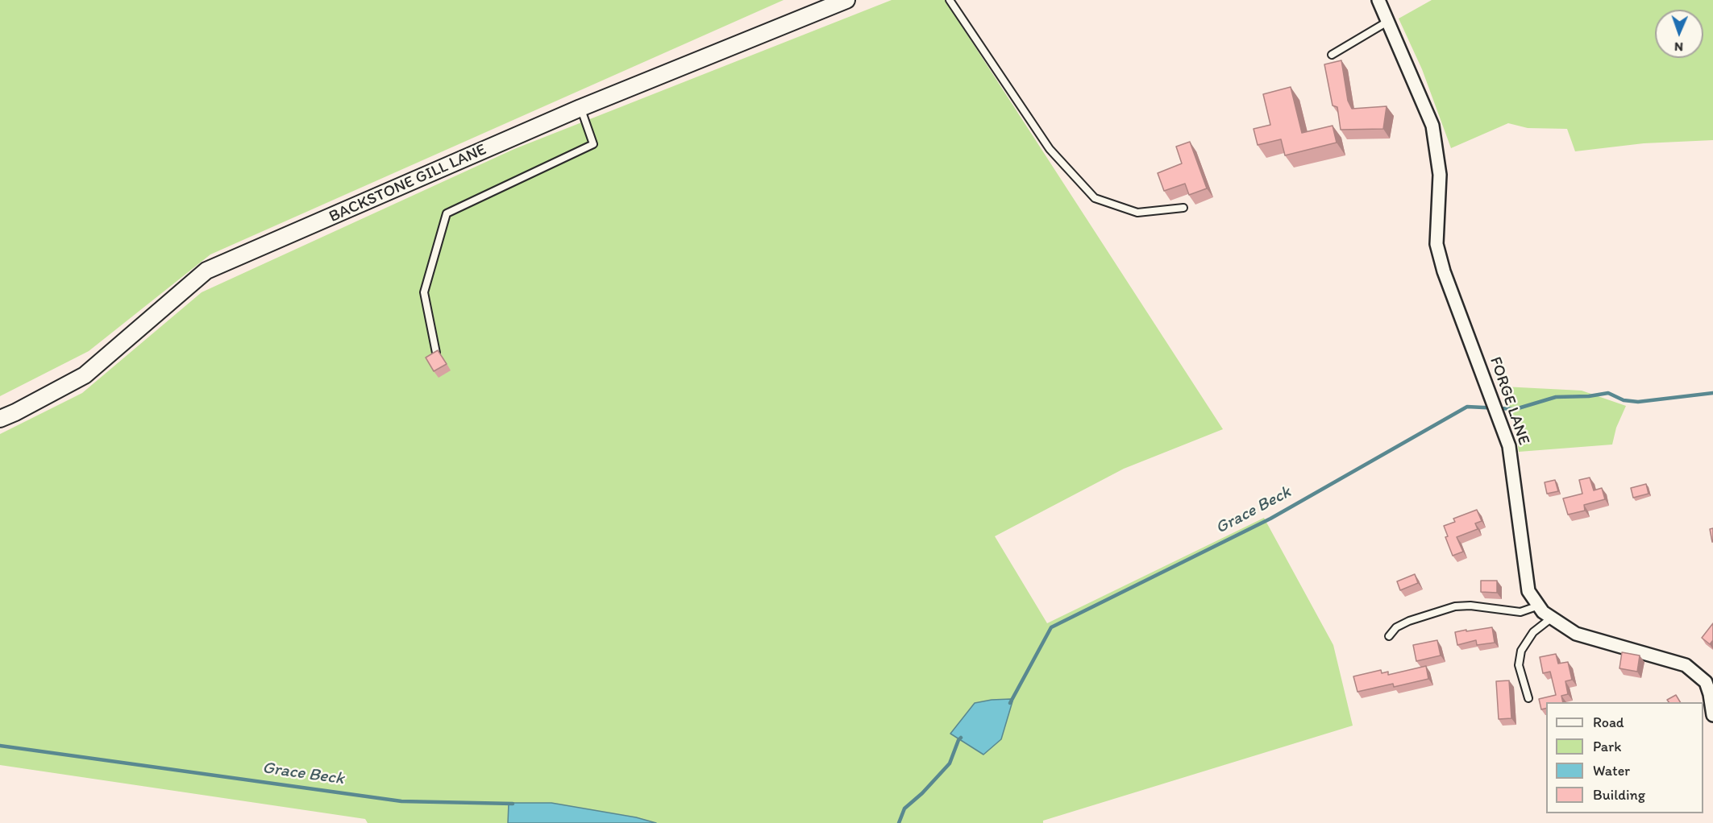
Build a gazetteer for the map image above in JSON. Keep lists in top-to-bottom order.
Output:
{
  "streets": {
    "street": ["BACKSTONE GILL LANE", "FORGE LANE"]
  },
  "water": ["Grace Beck"],
  "legend": [
    "Road",
    "Park",
    "Water",
    "Building"
  ],
  "north": "bottom"
}
